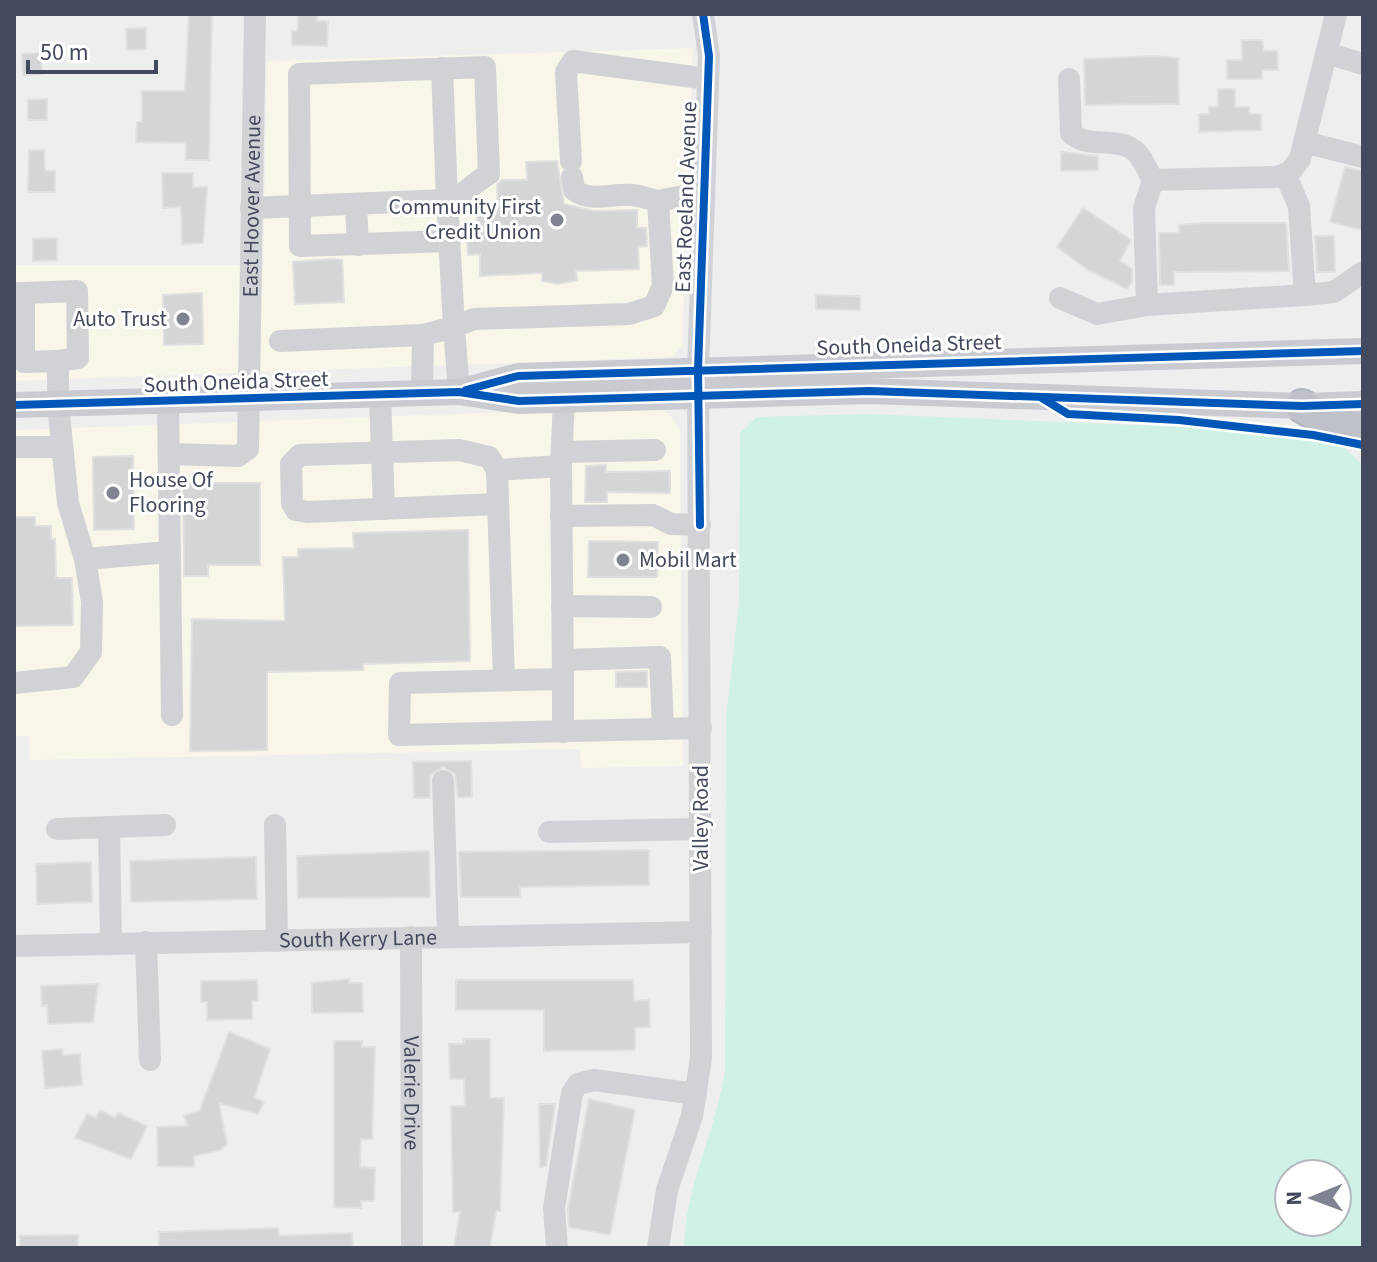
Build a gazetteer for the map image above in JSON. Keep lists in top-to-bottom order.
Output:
{
  "streets": {
    "main road": ["South Oneida Street"],
    "street": [
      "East Roeland Avenue",
      "East Hoover Avenue",
      "Valley Road",
      "South Kerry Lane",
      "Valerie Drive"
    ]
  },
  "crossings": [
    ["East Roeland Avenue", "South Oneida Street"],
    ["East Roeland Avenue", "Valley Road"],
    ["East Hoover Avenue", "South Oneida Street"],
    ["South Oneida Street", "Valley Road"],
    ["Valley Road", "South Kerry Lane"],
    ["South Kerry Lane", "Valerie Drive"]
  ],
  "places": [
    "Community First Credit Union",
    "Auto Trust",
    "House Of Flooring",
    "Mobil Mart"
  ],
  "scale_bar": "50 m",
  "north": "left"
}
